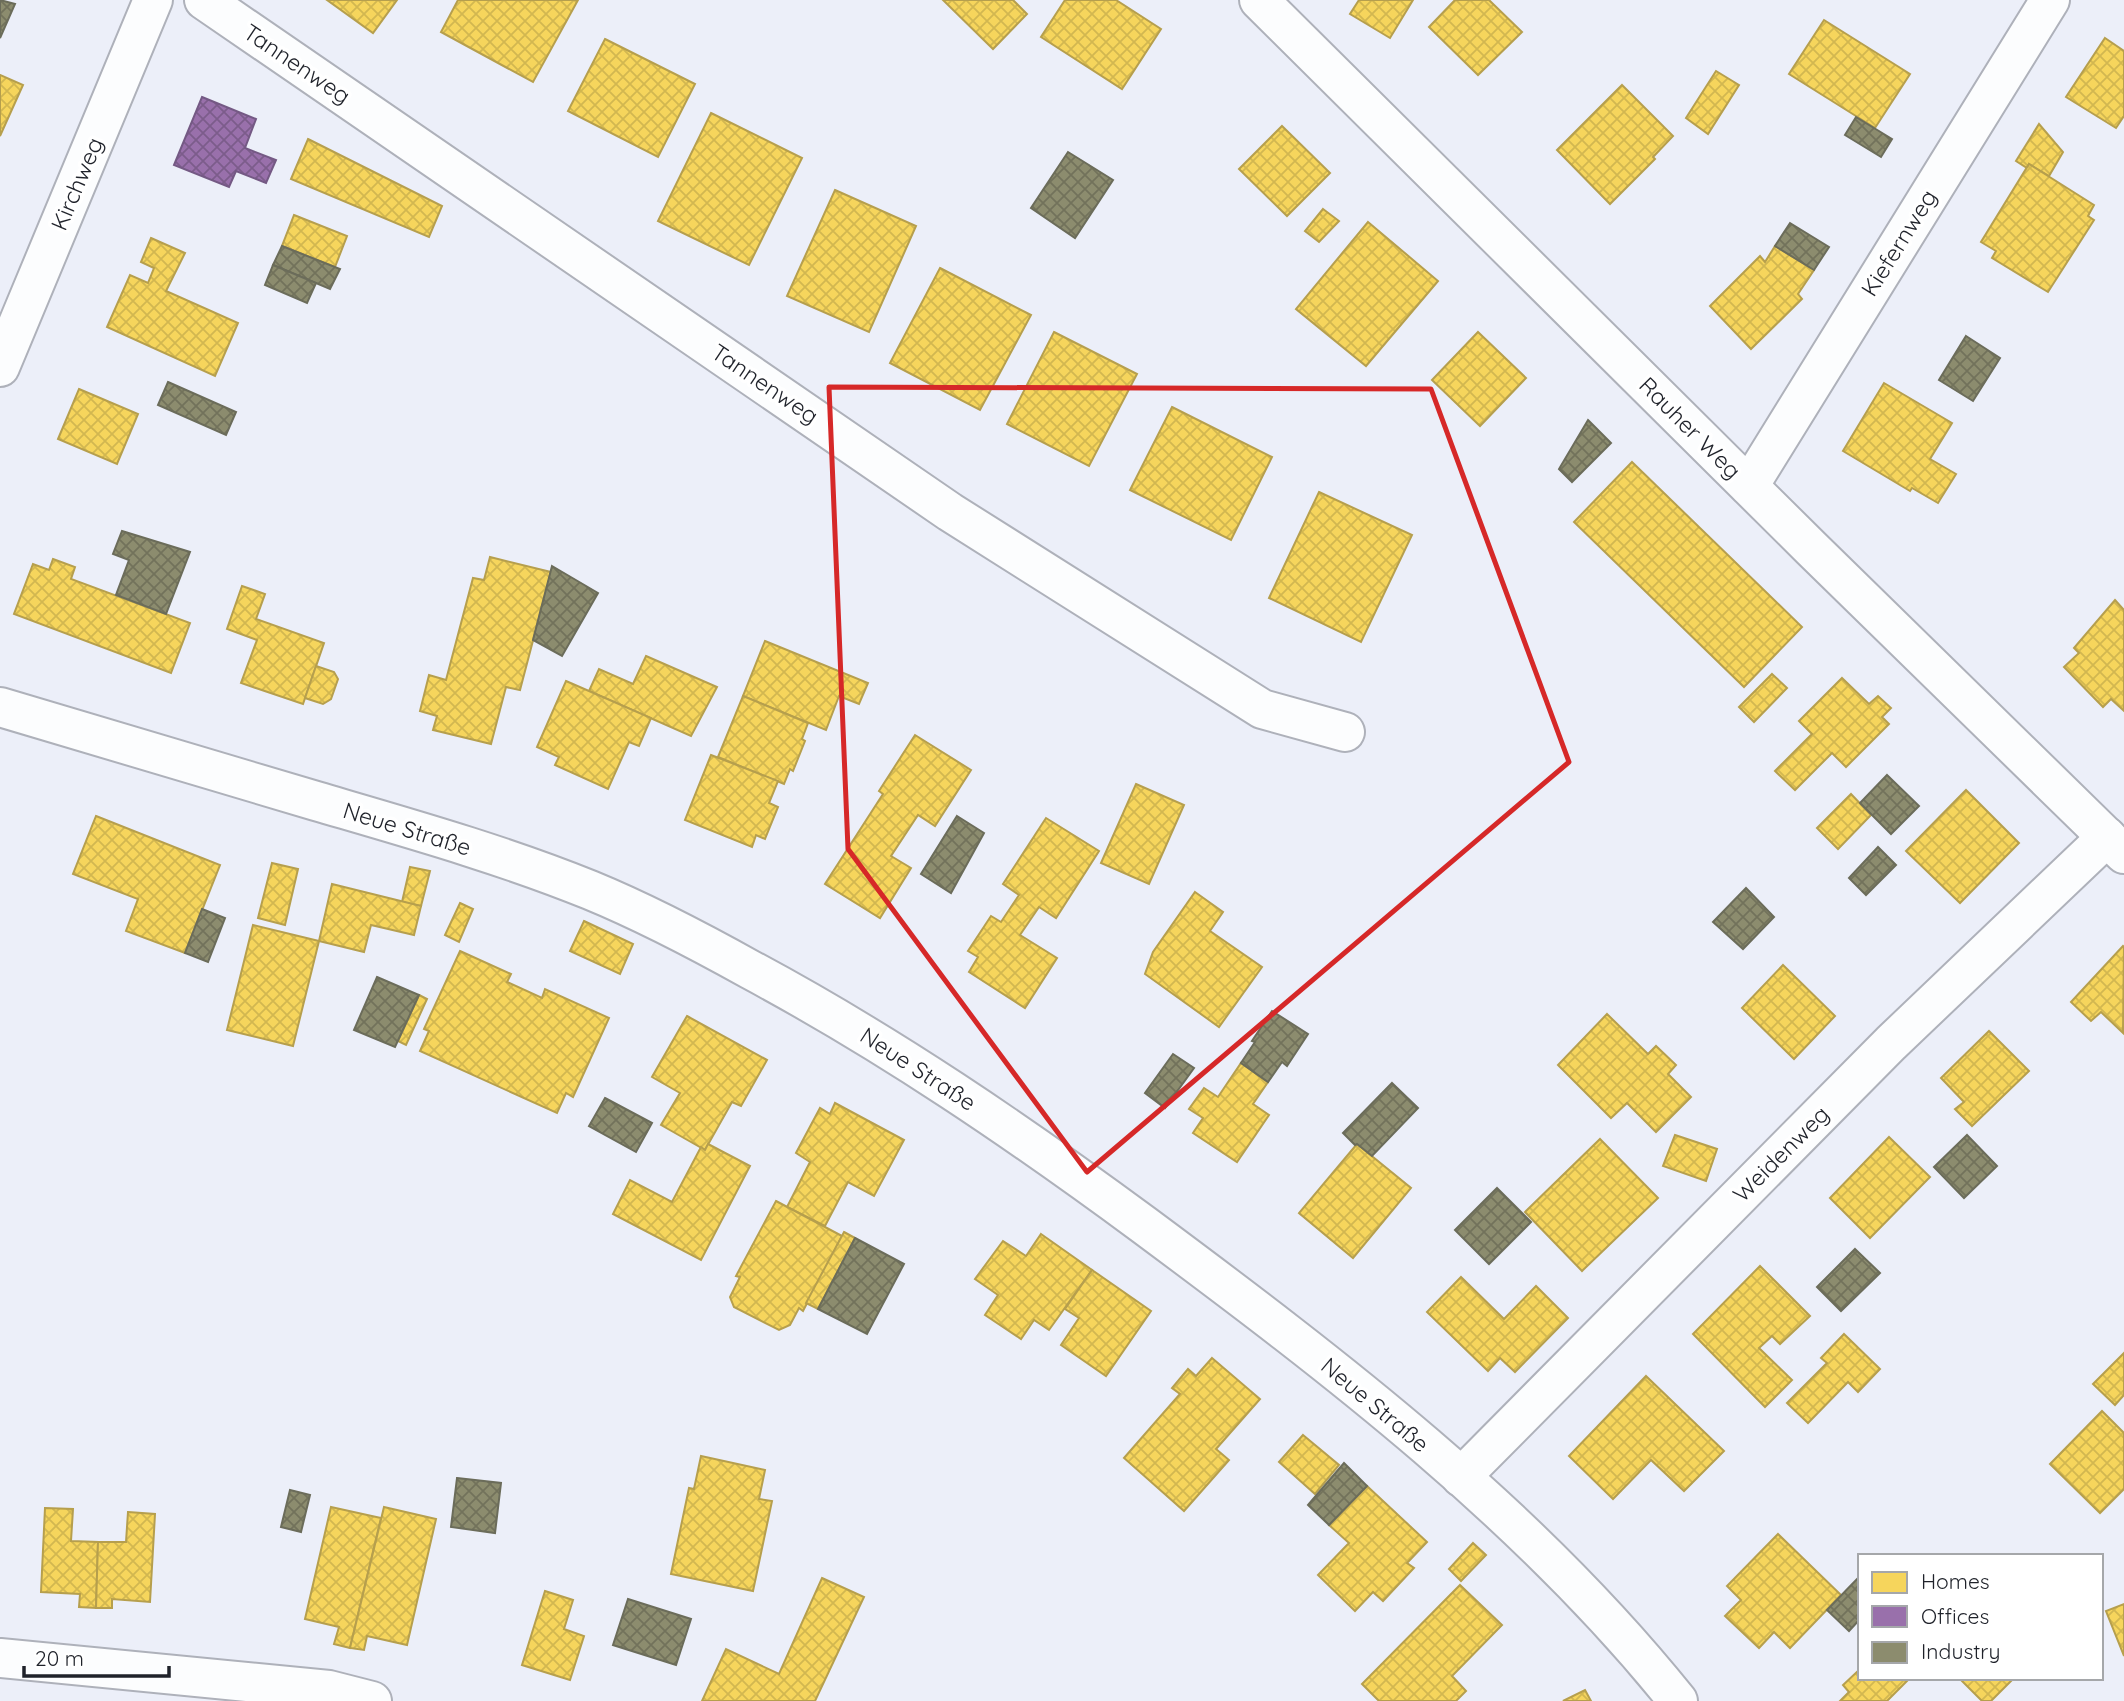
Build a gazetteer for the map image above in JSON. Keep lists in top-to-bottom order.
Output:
{
  "streets": {
    "street": [
      "Tannenweg",
      "Kirchweg",
      "Kiefernweg",
      "Rauher Weg",
      "Neue Straße",
      "Weidenweg"
    ]
  },
  "crossings": [
    ["Kiefernweg", "Rauher Weg"],
    ["Rauher Weg", "Weidenweg"],
    ["Neue Straße", "Weidenweg"]
  ],
  "legend": ["Homes", "Offices", "Industry"],
  "scale_bar": "20 m"
}
